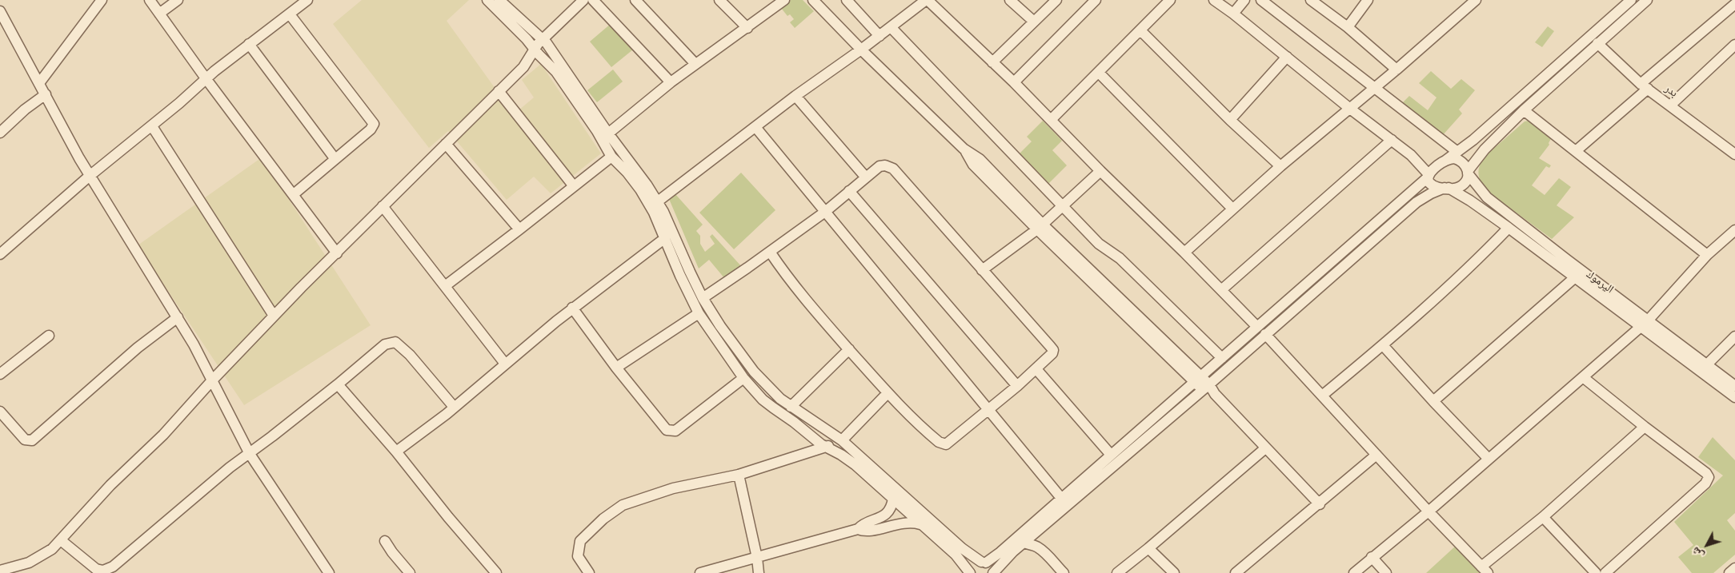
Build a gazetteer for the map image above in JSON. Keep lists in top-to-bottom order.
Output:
{
  "streets": {
    "street": ["بدر", "اليرموك"]
  },
  "north": "bottom left"
}
